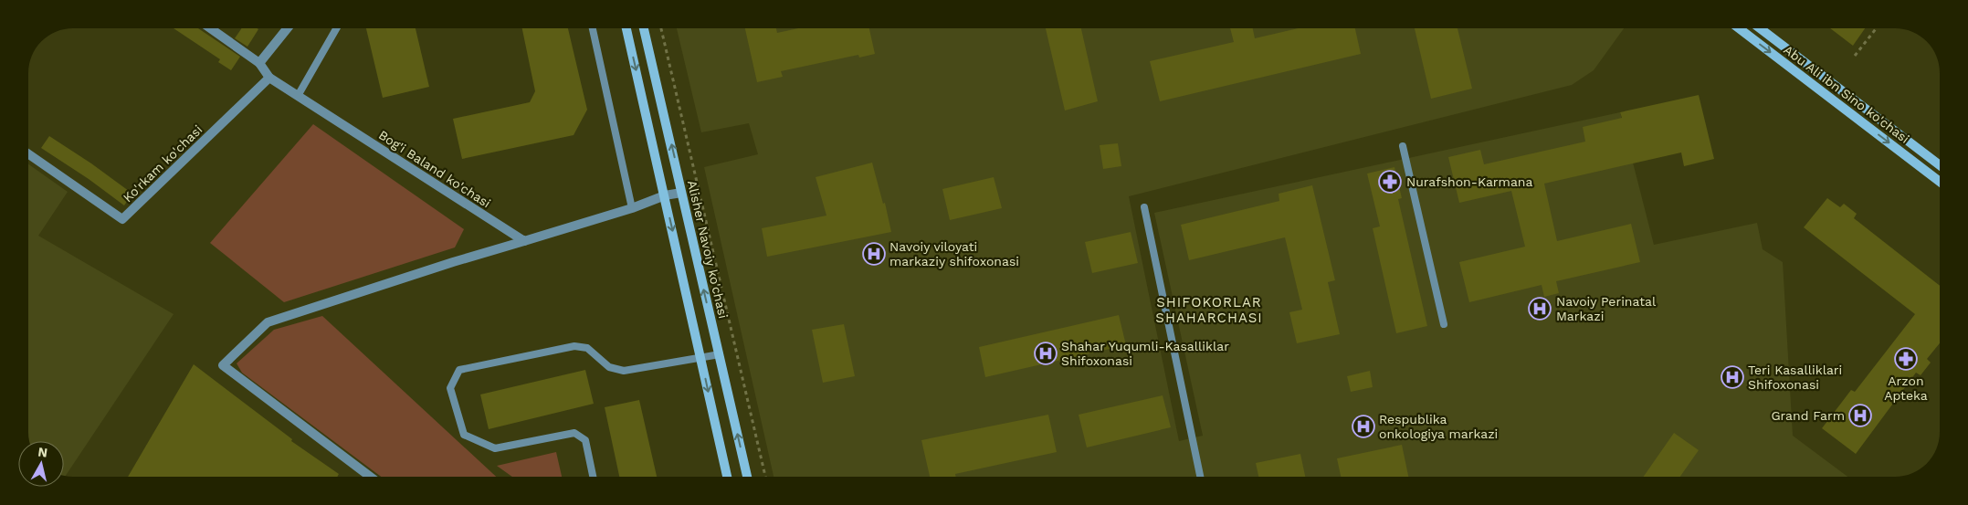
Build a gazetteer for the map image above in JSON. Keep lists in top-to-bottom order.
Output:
{
  "streets": {
    "main road": ["Abu Ali ibn Sino ko'chasi", "Alisher Navoiy ko'chasi"],
    "street": ["Ko'rkam ko'chasi", "Bog'i Baland ko'chasi"]
  },
  "crossings": [
    ["Ko'rkam ko'chasi", "Bog'i Baland ko'chasi"]
  ],
  "districts": ["SHIFOKORLAR SHAHARCHASI"],
  "places": {
    "pharmacy": ["Nurafshon-Karmana", "Arzon Apteka"],
    "hospital": [
      "Navoiy viloyati markaziy shifoxonasi",
      "Navoiy Perinatal Markazi",
      "Shahar Yuqumli-Kasalliklar Shifoxonasi",
      "Teri Kasalliklari Shifoxonasi",
      "Grand Farm",
      "Respublika onkologiya markazi"
    ]
  },
  "north": "top"
}
